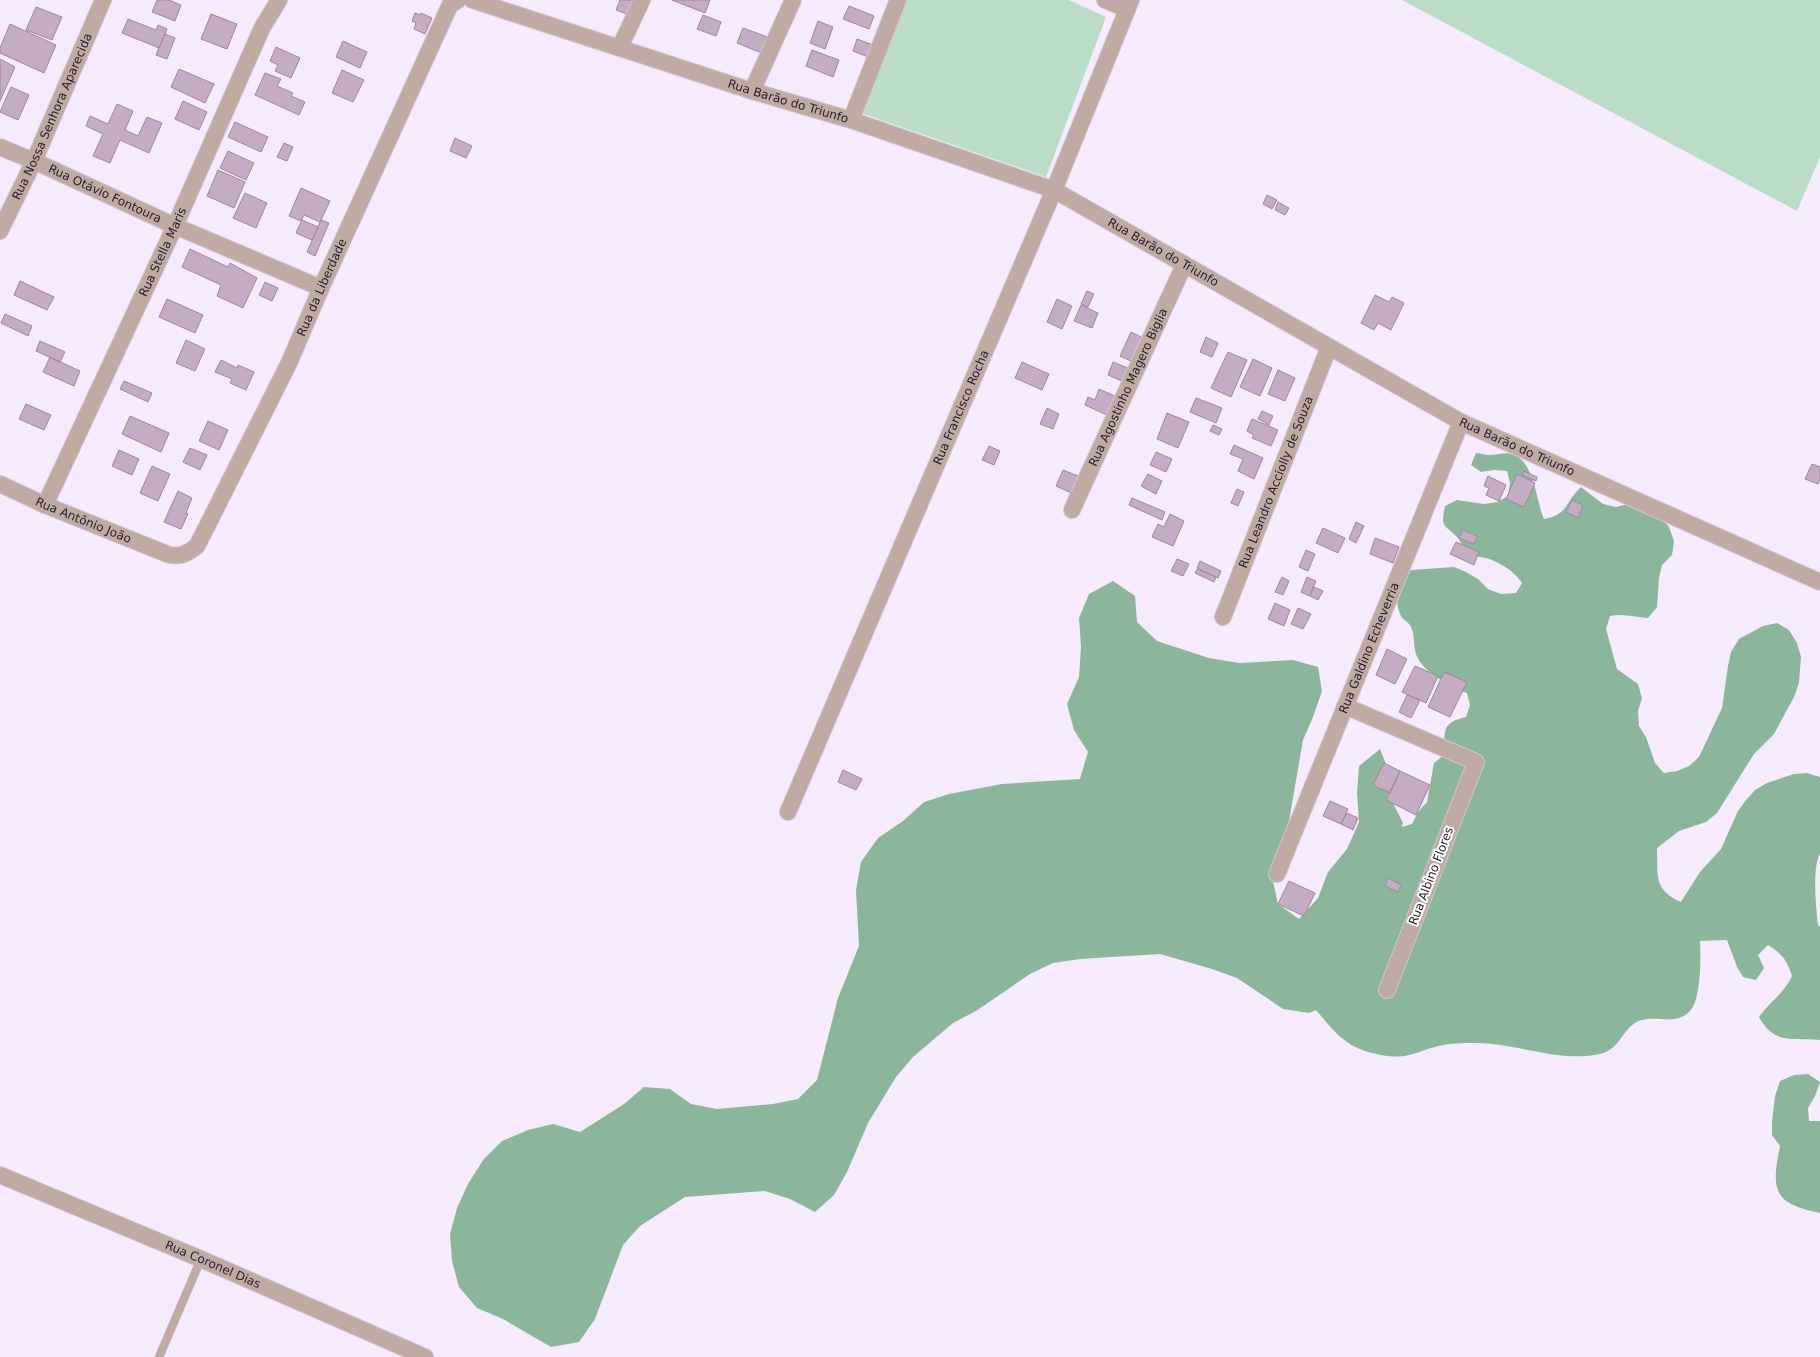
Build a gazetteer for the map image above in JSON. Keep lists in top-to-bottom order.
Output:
{
  "streets": {
    "street": [
      "Rua Barão do Triunfo",
      "Rua Nossa Senhora Aparecida",
      "Rua Otávio Fontoura",
      "Rua Stella Maris",
      "Rua da Liberdade",
      "Rua Agostinho Magero Biglia",
      "Rua Francisco Rocha",
      "Rua Leandro Acciolly de Souza",
      "Rua Antônio João",
      "Rua Galdino Echeverria",
      "Rua Albino Flores",
      "Rua Coronel Dias"
    ]
  },
  "crossings": [
    ["Rua Barão do Triunfo", "Rua Agostinho Magero Biglia"],
    ["Rua Barão do Triunfo", "Rua Francisco Rocha"],
    ["Rua Barão do Triunfo", "Rua Leandro Acciolly de Souza"],
    ["Rua Barão do Triunfo", "Rua Galdino Echeverria"],
    ["Rua Nossa Senhora Aparecida", "Rua Otávio Fontoura"],
    ["Rua Otávio Fontoura", "Rua Stella Maris"],
    ["Rua Otávio Fontoura", "Rua da Liberdade"],
    ["Rua Stella Maris", "Rua Antônio João"],
    ["Rua da Liberdade", "Rua Antônio João"],
    ["Rua Galdino Echeverria", "Rua Albino Flores"]
  ]
}
